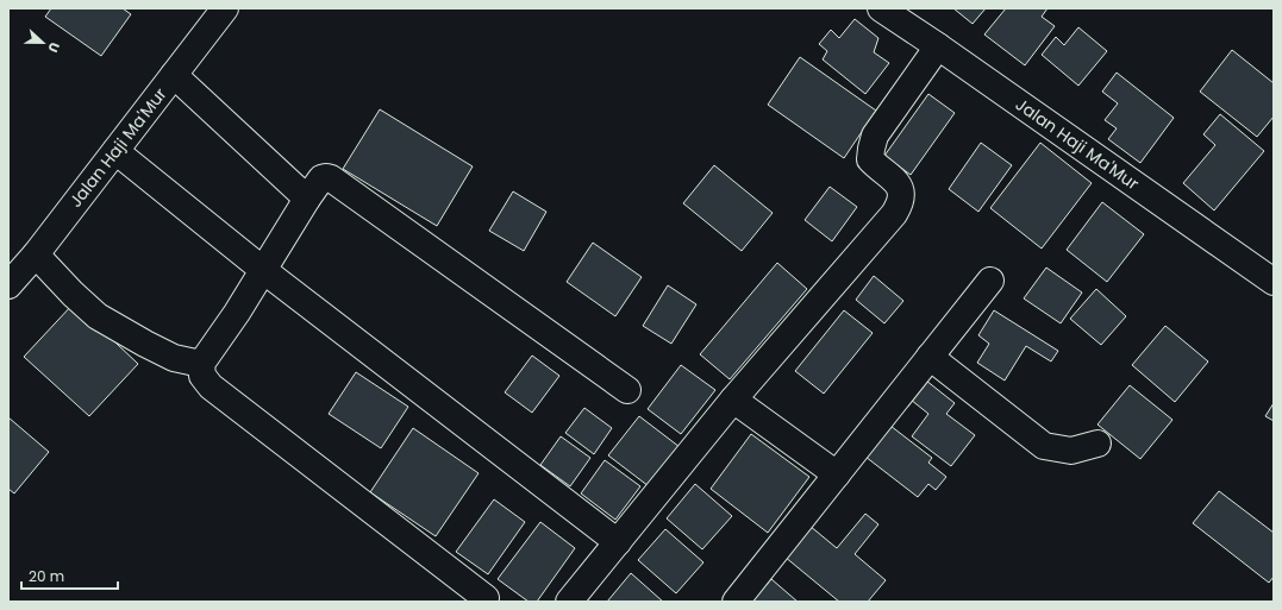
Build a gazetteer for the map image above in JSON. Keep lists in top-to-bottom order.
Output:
{
  "streets": {
    "street": ["Jalan Haji Ma'Mur"]
  },
  "scale_bar": "20 m",
  "north": "right"
}
